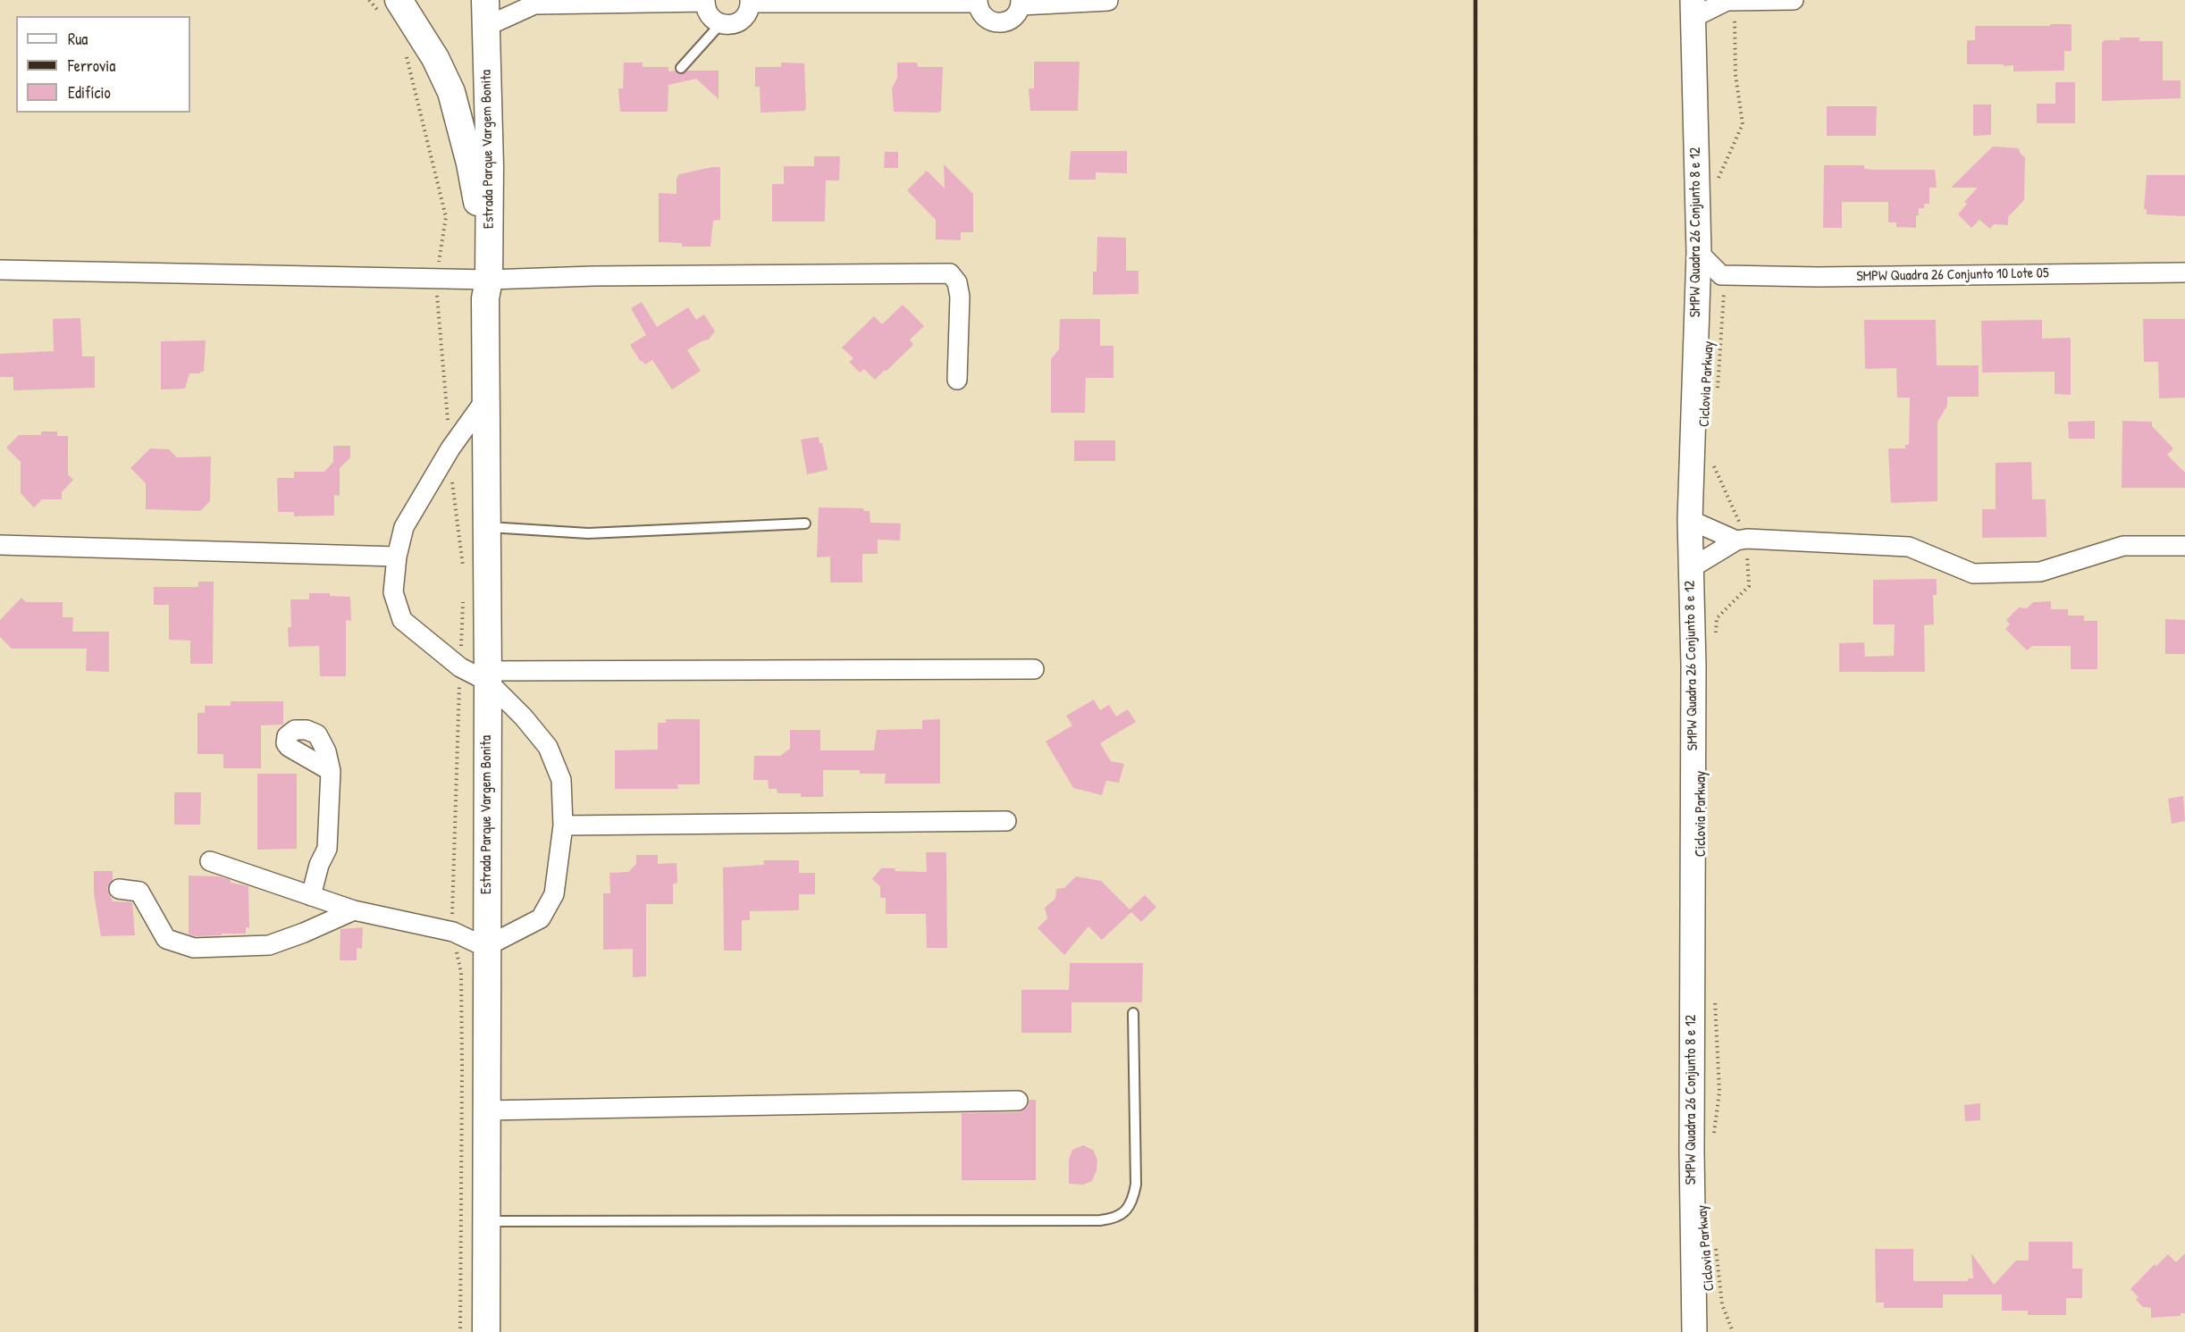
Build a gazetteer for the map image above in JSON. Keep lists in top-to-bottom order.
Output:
{
  "streets": {
    "main road": ["Estrada Parque Vargem Bonita"],
    "street": ["SMPW Quadra 26 Conjunto 8 e 12", "SMPW Quadra 26 Conjunto 10 Lote 05"],
    "path": ["Ciclovia Parkway"]
  },
  "crossings": [
    ["SMPW Quadra 26 Conjunto 10 Lote 05", "Ciclovia Parkway"]
  ],
  "legend": ["Rua", "Ferrovia", "Edifício"]
}
